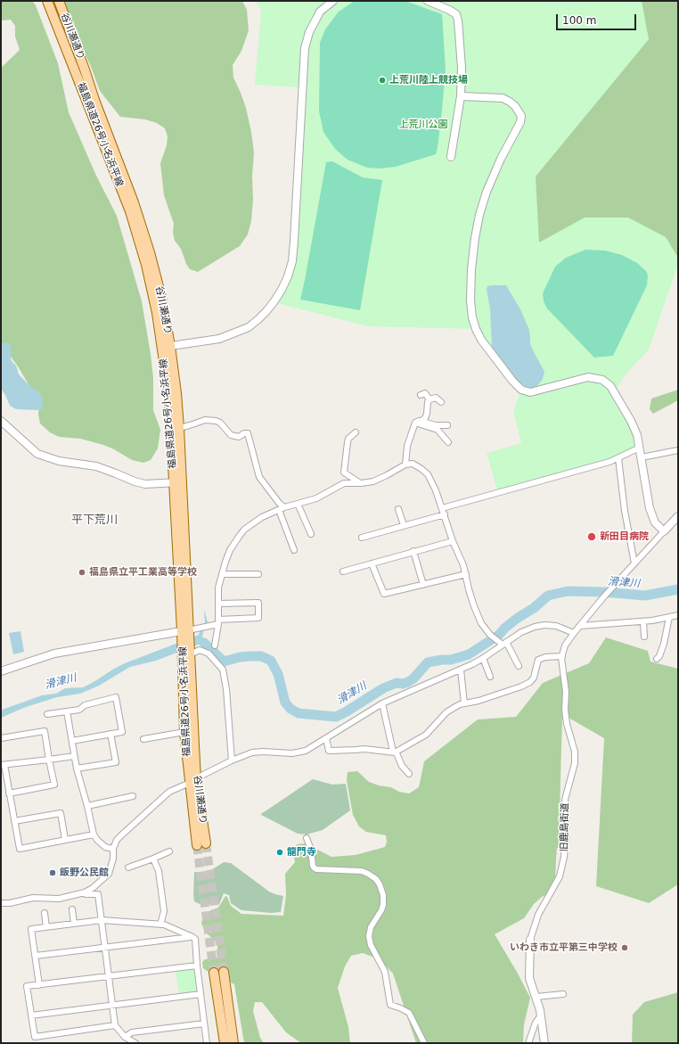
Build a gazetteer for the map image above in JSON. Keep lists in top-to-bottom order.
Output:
{
  "streets": {
    "main road": ["谷川瀬通り", "福島県道26号小名浜平線"],
    "street": ["旧鹿島街道"]
  },
  "crossings": [
    ["谷川瀬通り", "福島県道26号小名浜平線"]
  ],
  "districts": ["平下荒川"],
  "water": ["滑津川"],
  "parks": ["上荒川公園"],
  "places": [
    "上荒川陸上競技場",
    "新田目病院",
    "福島県立平工業高等学校",
    "龍門寺",
    "飯野公民館",
    "いわき市立平第三中学校"
  ],
  "scale_bar": "100 m"
}
